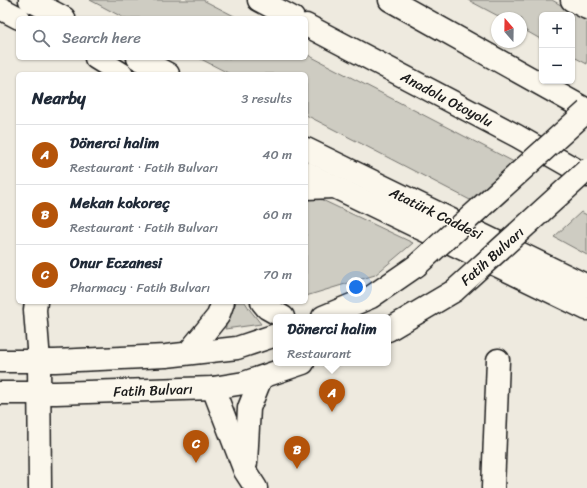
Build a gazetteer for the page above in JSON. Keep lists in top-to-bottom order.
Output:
{
  "streets": {
    "main road": ["Anadolu Otoyolu", "Atatürk Caddesi", "Fatih Bulvarı"]
  },
  "north": "top",
  "page": {
    "map_buttons": ["+", "−"],
    "search": "Search here",
    "heading": ["Nearby", "3 results"],
    "list": [
      {
        "mark": "A",
        "name": "Dönerci halim",
        "note": "Restaurant · Fatih Bulvarı",
        "value": "40 m"
      },
      {
        "mark": "B",
        "name": "Mekan kokoreç",
        "note": "Restaurant · Fatih Bulvarı",
        "value": "60 m"
      },
      {
        "mark": "C",
        "name": "Onur Eczanesi",
        "note": "Pharmacy · Fatih Bulvarı",
        "value": "70 m"
      }
    ],
    "popup": ["Dönerci halim", "Restaurant"],
    "pins": ["A", "C", "B"]
  }
}
